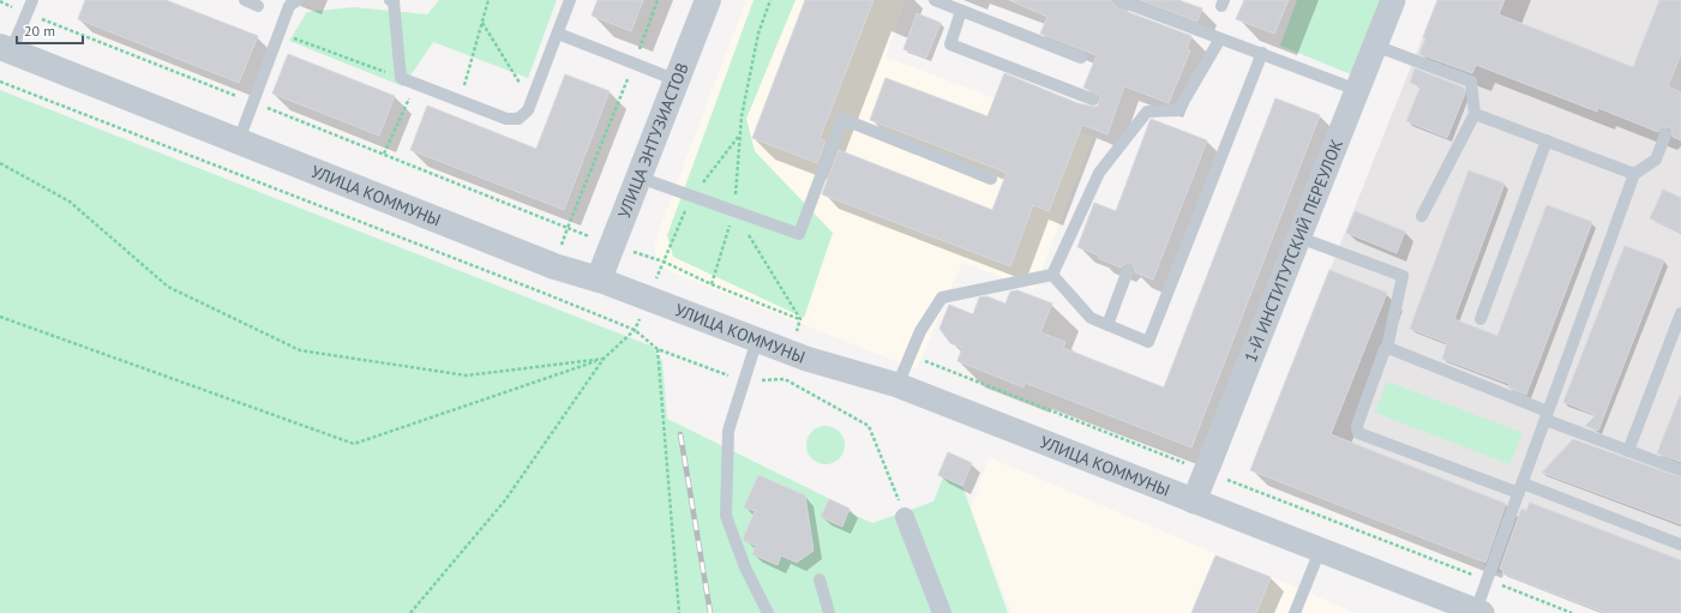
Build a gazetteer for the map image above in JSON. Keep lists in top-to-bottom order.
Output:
{
  "streets": {
    "street": ["УЛИЦА ЭНТУЗИАСТОВ", "УЛИЦА КОММУНЫ", "1-Й ИНСТИТУТСКИЙ ПЕРЕУЛОК"]
  },
  "crossings": [
    ["УЛИЦА ЭНТУЗИАСТОВ", "УЛИЦА КОММУНЫ"],
    ["УЛИЦА КОММУНЫ", "1-Й ИНСТИТУТСКИЙ ПЕРЕУЛОК"]
  ],
  "scale_bar": "20 m"
}
